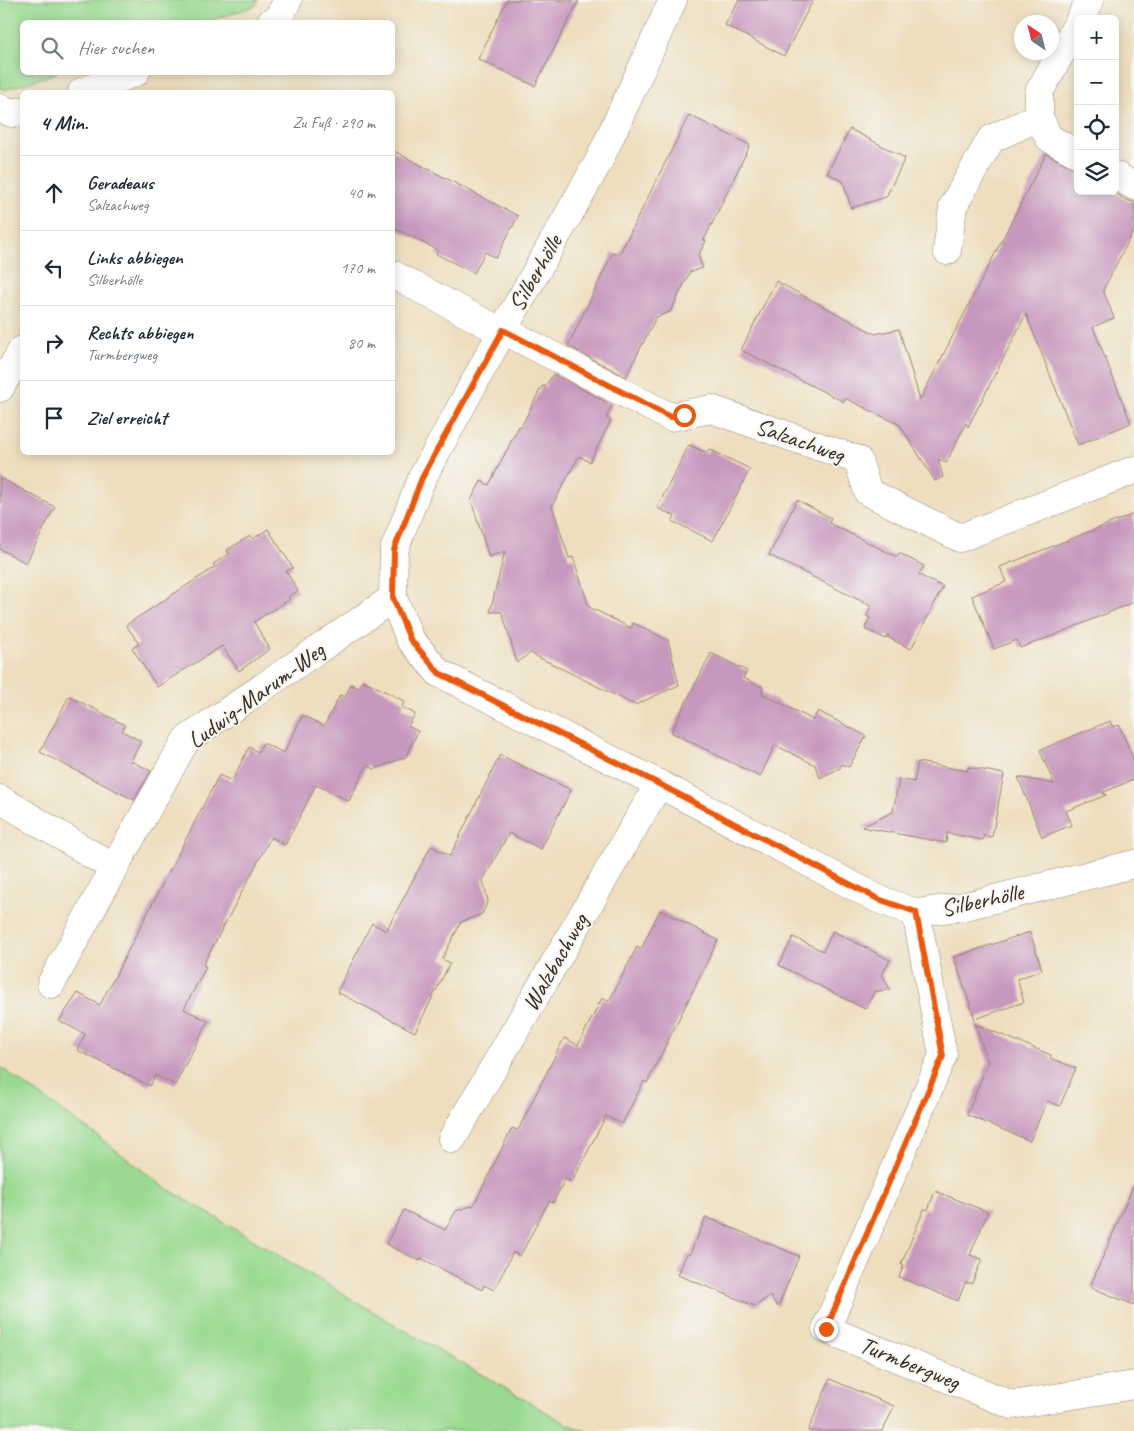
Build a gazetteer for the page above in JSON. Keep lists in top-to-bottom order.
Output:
{
  "streets": {
    "street": [
      "Silberhölle",
      "Salzachweg",
      "Ludwig-Marum-Weg",
      "Walzbachweg",
      "Turmbergweg"
    ]
  },
  "crossings": [
    ["Silberhölle", "Salzachweg"],
    ["Silberhölle", "Ludwig-Marum-Weg"],
    ["Silberhölle", "Walzbachweg"],
    ["Silberhölle", "Turmbergweg"]
  ],
  "north": "top left",
  "page": {
    "map_buttons": ["+", "−"],
    "search": "Hier suchen",
    "heading": ["4 Min.", "Zu Fuß · 290 m"],
    "list": [
      ["Geradeaus", "Salzachweg", "40 m"],
      ["Links abbiegen", "Silberhölle", "170 m"],
      ["Rechts abbiegen", "Turmbergweg", "80 m"],
      "Ziel erreicht"
    ]
  }
}
